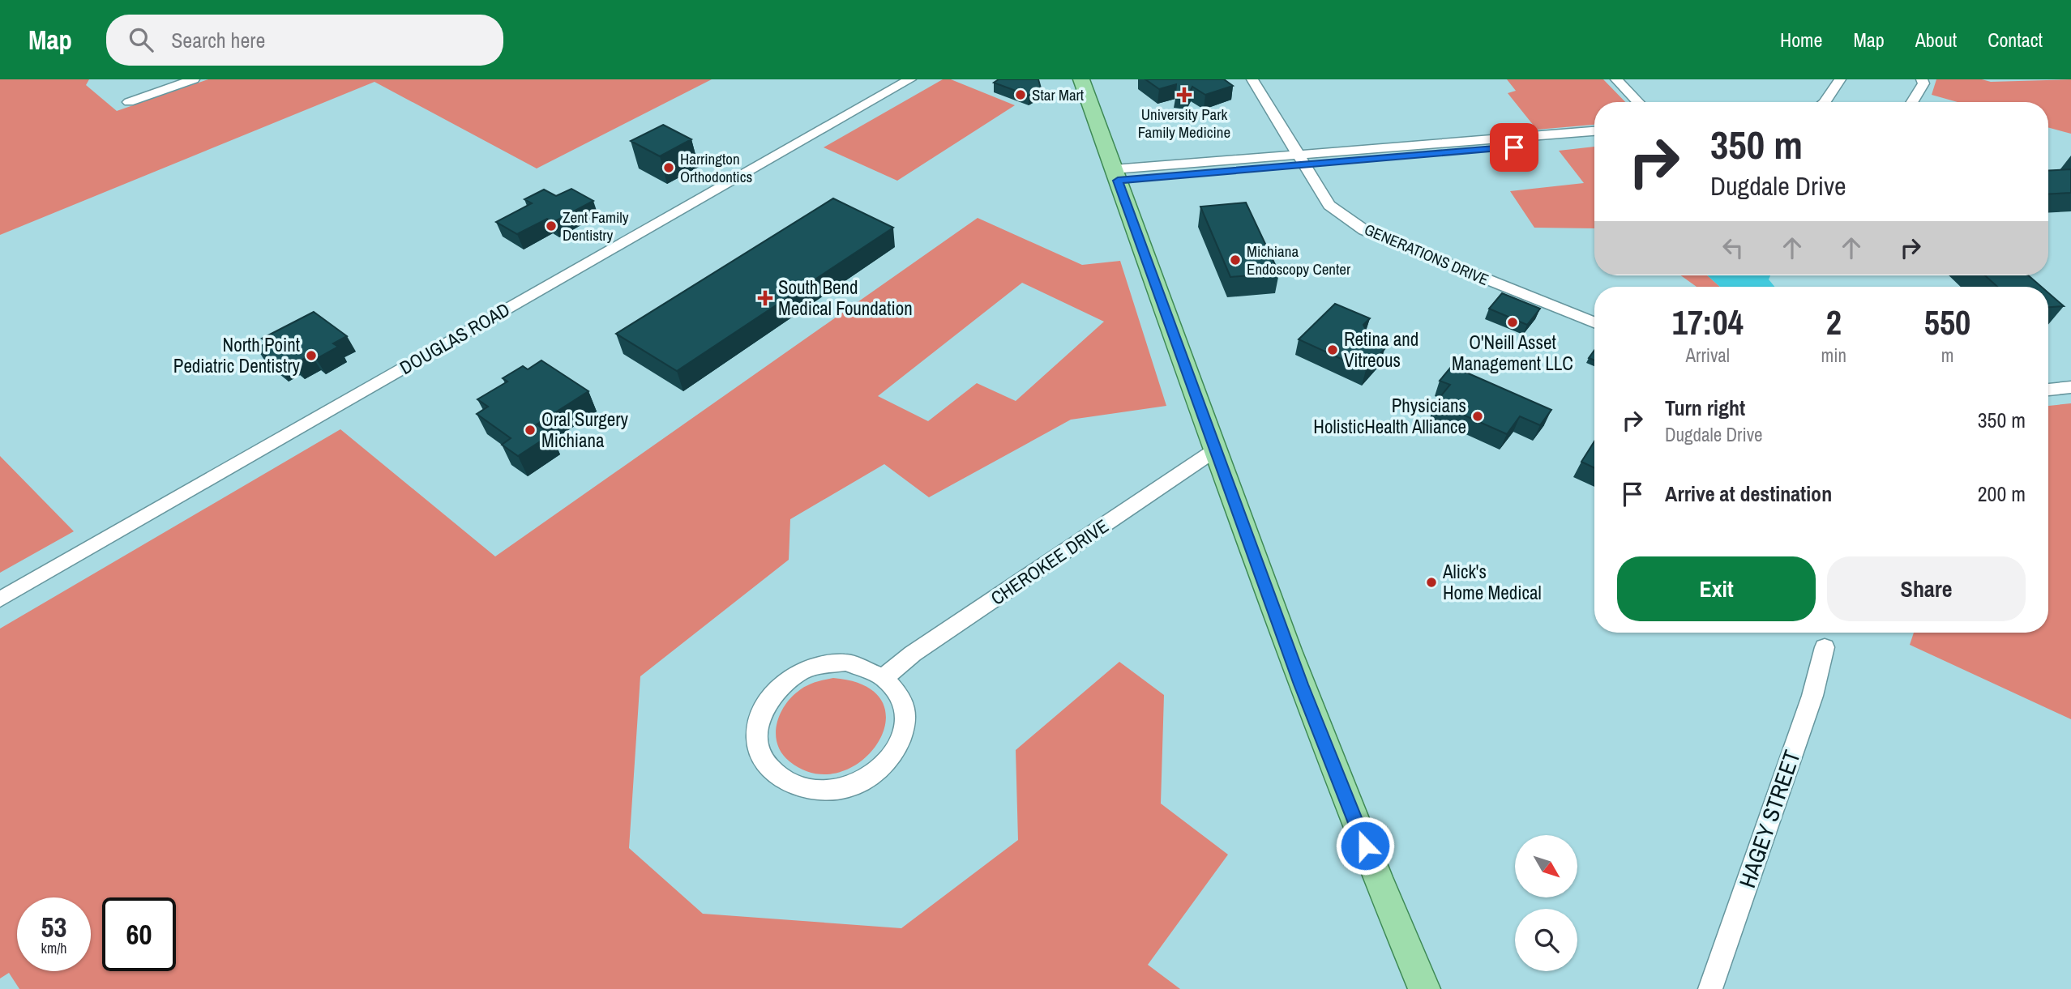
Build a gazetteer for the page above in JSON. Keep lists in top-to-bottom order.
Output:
{
  "streets": {
    "street": [
      "GENERATIONS DRIVE",
      "DOUGLAS ROAD",
      "CHEROKEE DRIVE",
      "HAGEY STREET"
    ]
  },
  "places": {
    "other": [
      "Star Mart",
      "Harrington Orthodontics",
      "Zent Family Dentistry",
      "Michiana Endoscopy Center",
      "O'Neill Asset Management LLC",
      "Retina and Vitreous",
      "North Point Pediatric Dentistry",
      "Physicians HolisticHealth Alliance",
      "Oral Surgery Michiana",
      "Alick's Home Medical"
    ],
    "health": ["University Park Family Medicine", "South Bend Medical Foundation"]
  },
  "north": "bottom right",
  "page": {
    "header": "Map",
    "search": "Search here",
    "nav": [
      "Home",
      "Map",
      "About",
      "Contact"
    ],
    "turn": ["350 m", "Dugdale Drive"],
    "eta": [
      "17:04",
      "Arrival",
      "2",
      "min",
      "550",
      "m"
    ],
    "list": [
      {
        "name": "Turn right",
        "note": "Dugdale Drive",
        "value": "350 m"
      },
      {
        "name": "Arrive at destination",
        "value": "200 m"
      }
    ],
    "buttons": ["Exit", "Share"],
    "speed": "53 km/h",
    "limit": "60"
  }
}
